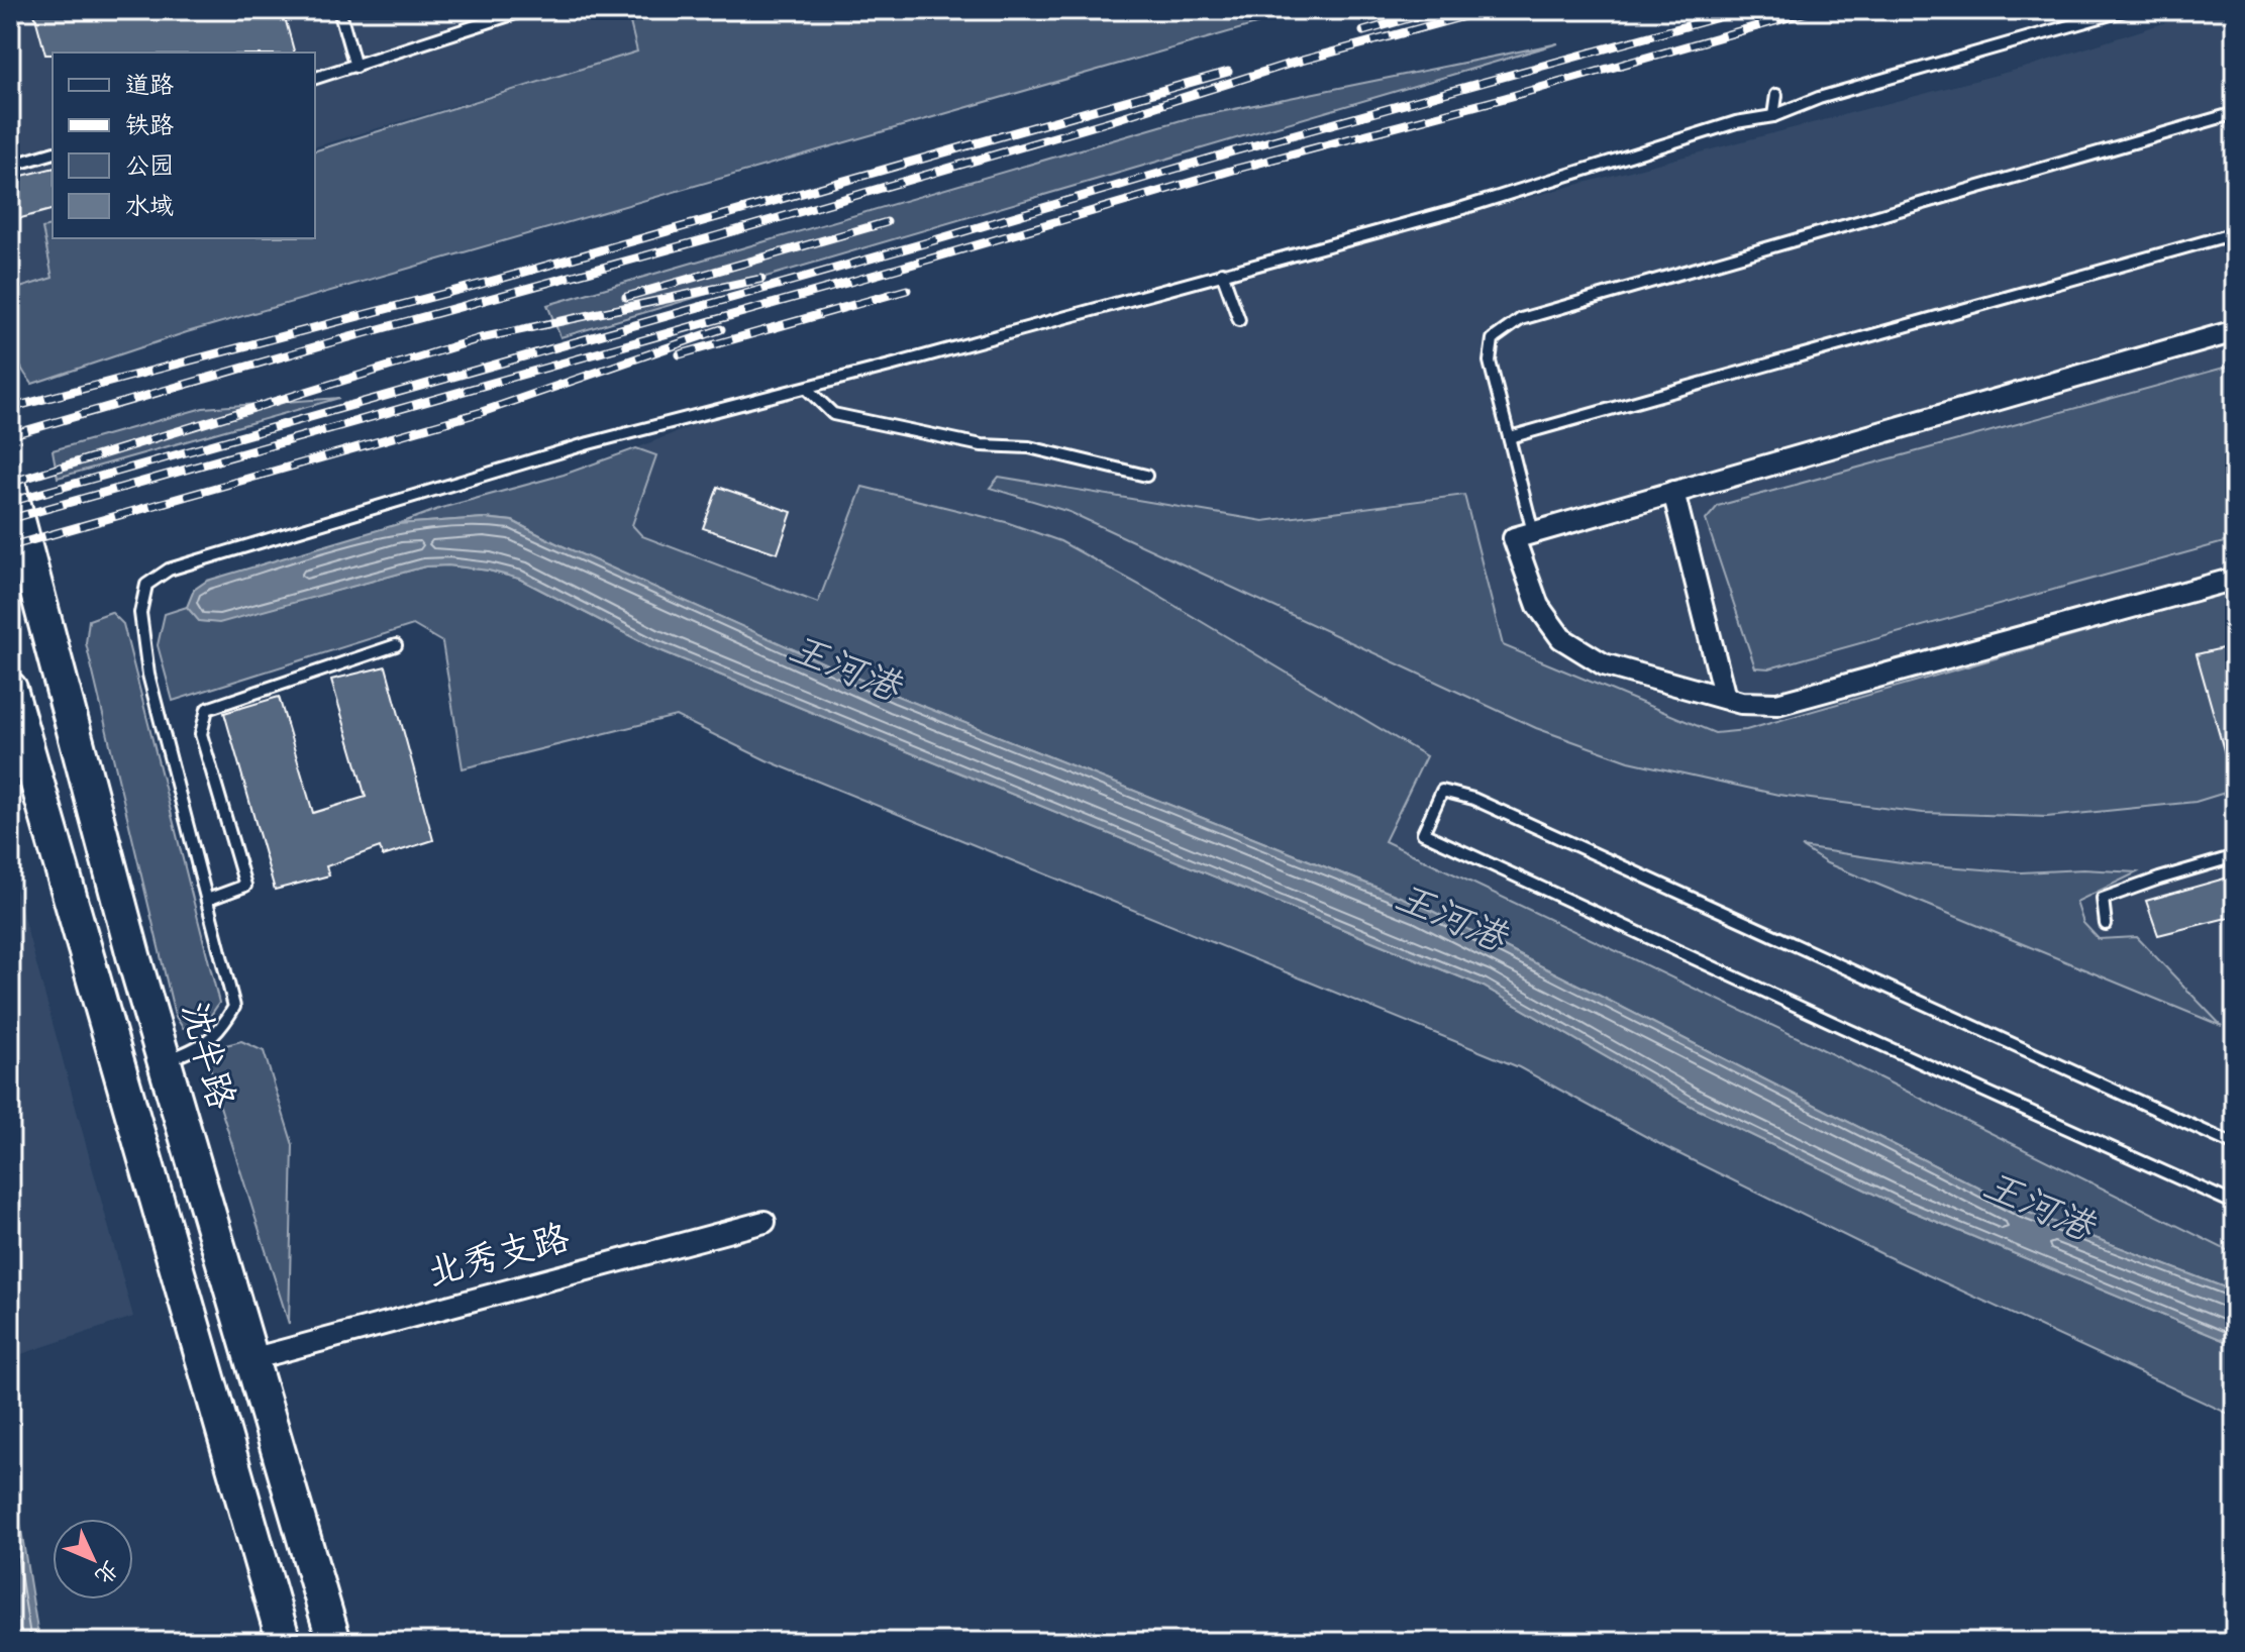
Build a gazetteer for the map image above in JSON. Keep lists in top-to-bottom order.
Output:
{
  "streets": {
    "main road": ["沈半路"],
    "street": ["北秀支路"]
  },
  "crossings": [
    ["沈半路", "北秀支路"]
  ],
  "water": ["王河港"],
  "legend": [
    "道路",
    "铁路",
    "公园",
    "水域"
  ],
  "north": "bottom right"
}
